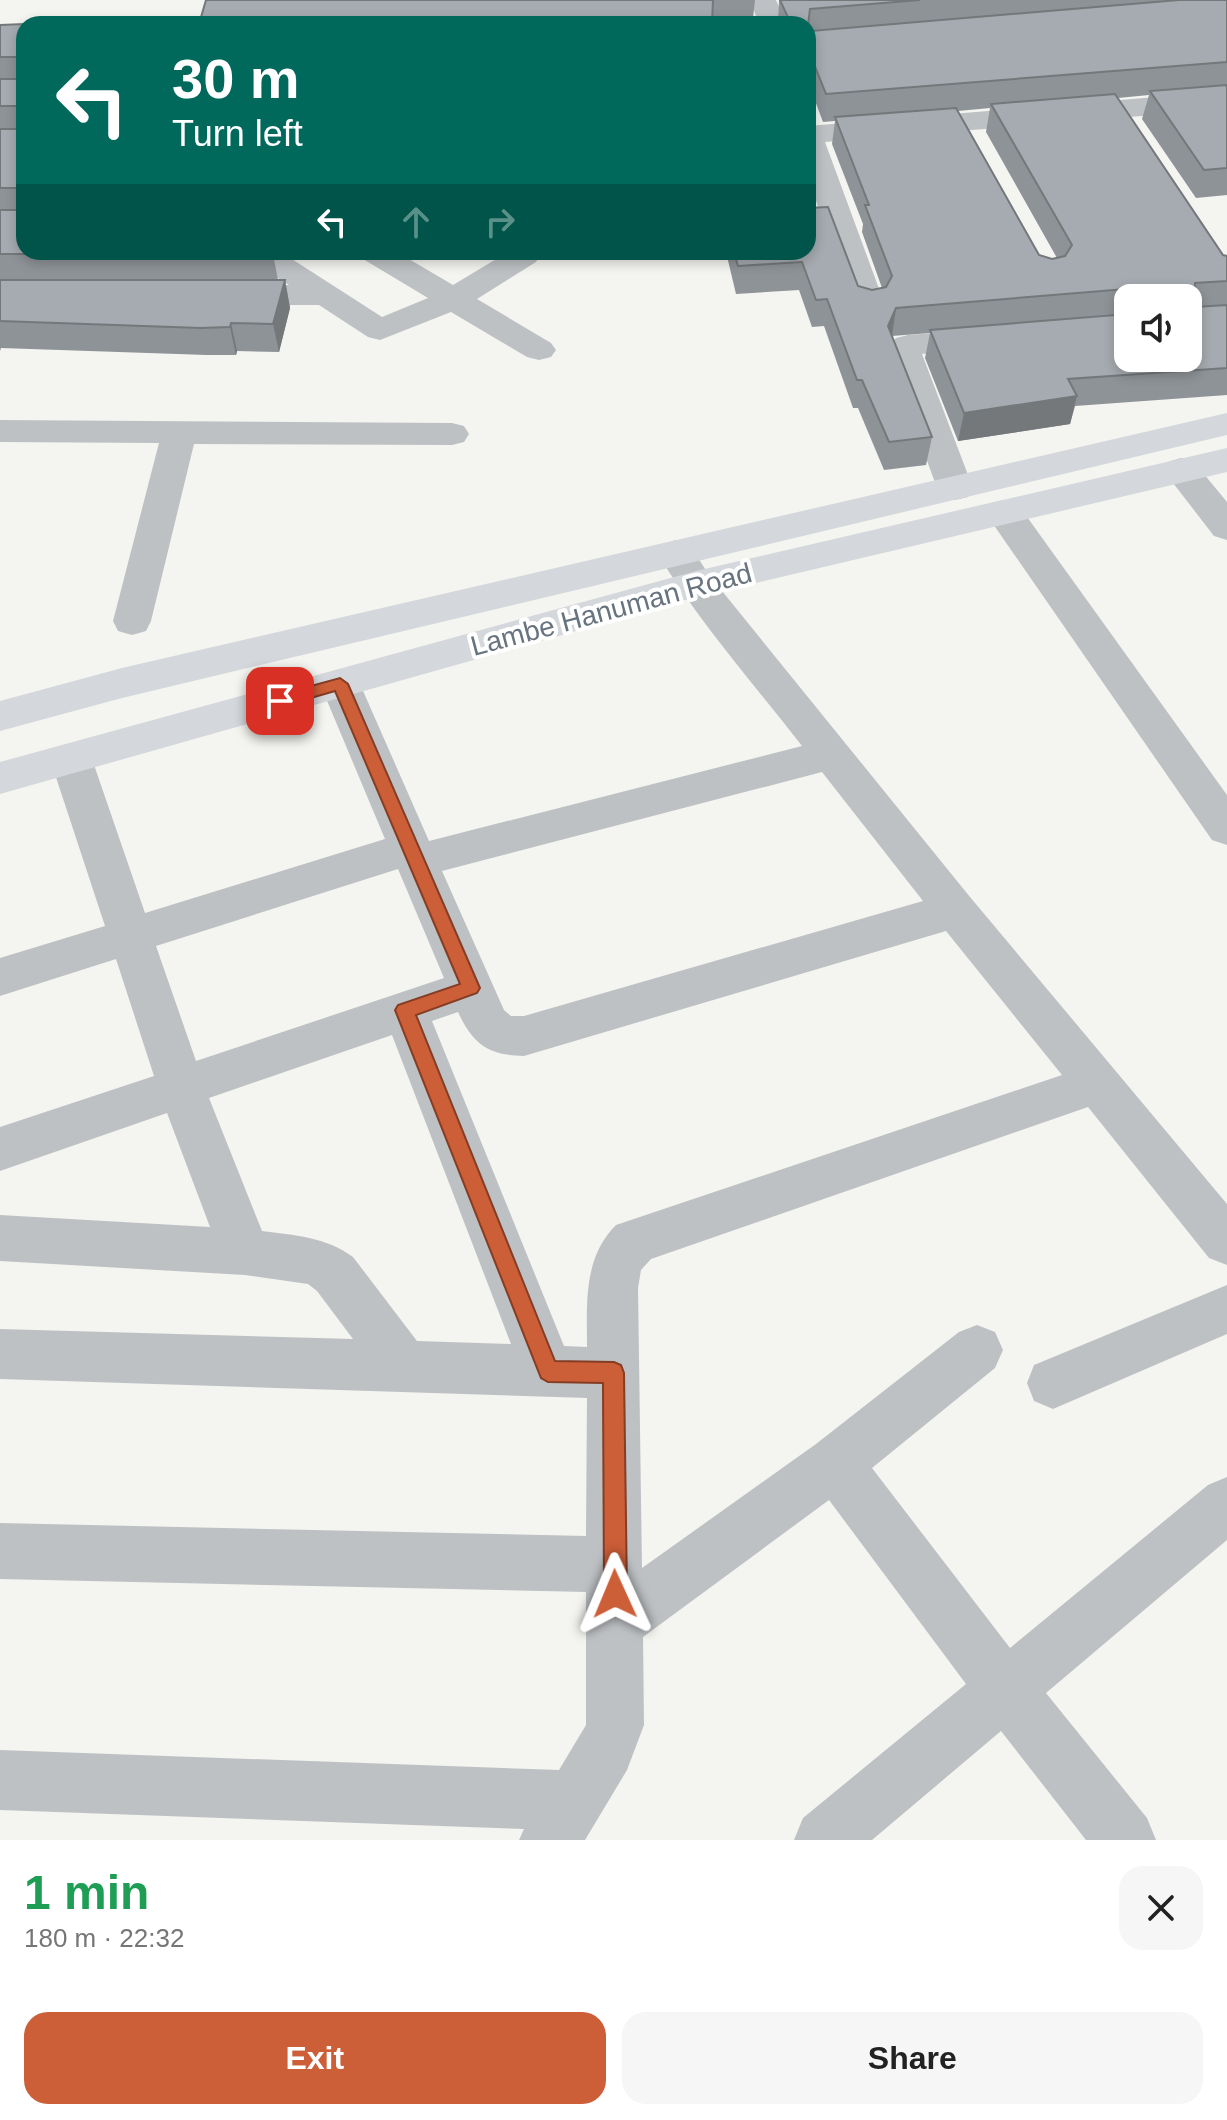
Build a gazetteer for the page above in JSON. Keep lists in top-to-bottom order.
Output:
{
  "streets": {
    "street": ["Lambe Hanuman Road"]
  },
  "page": {
    "turn": ["30 m", "Turn left"],
    "heading": ["1 min", "180 m · 22:32"],
    "buttons": ["Exit", "Share"]
  }
}
